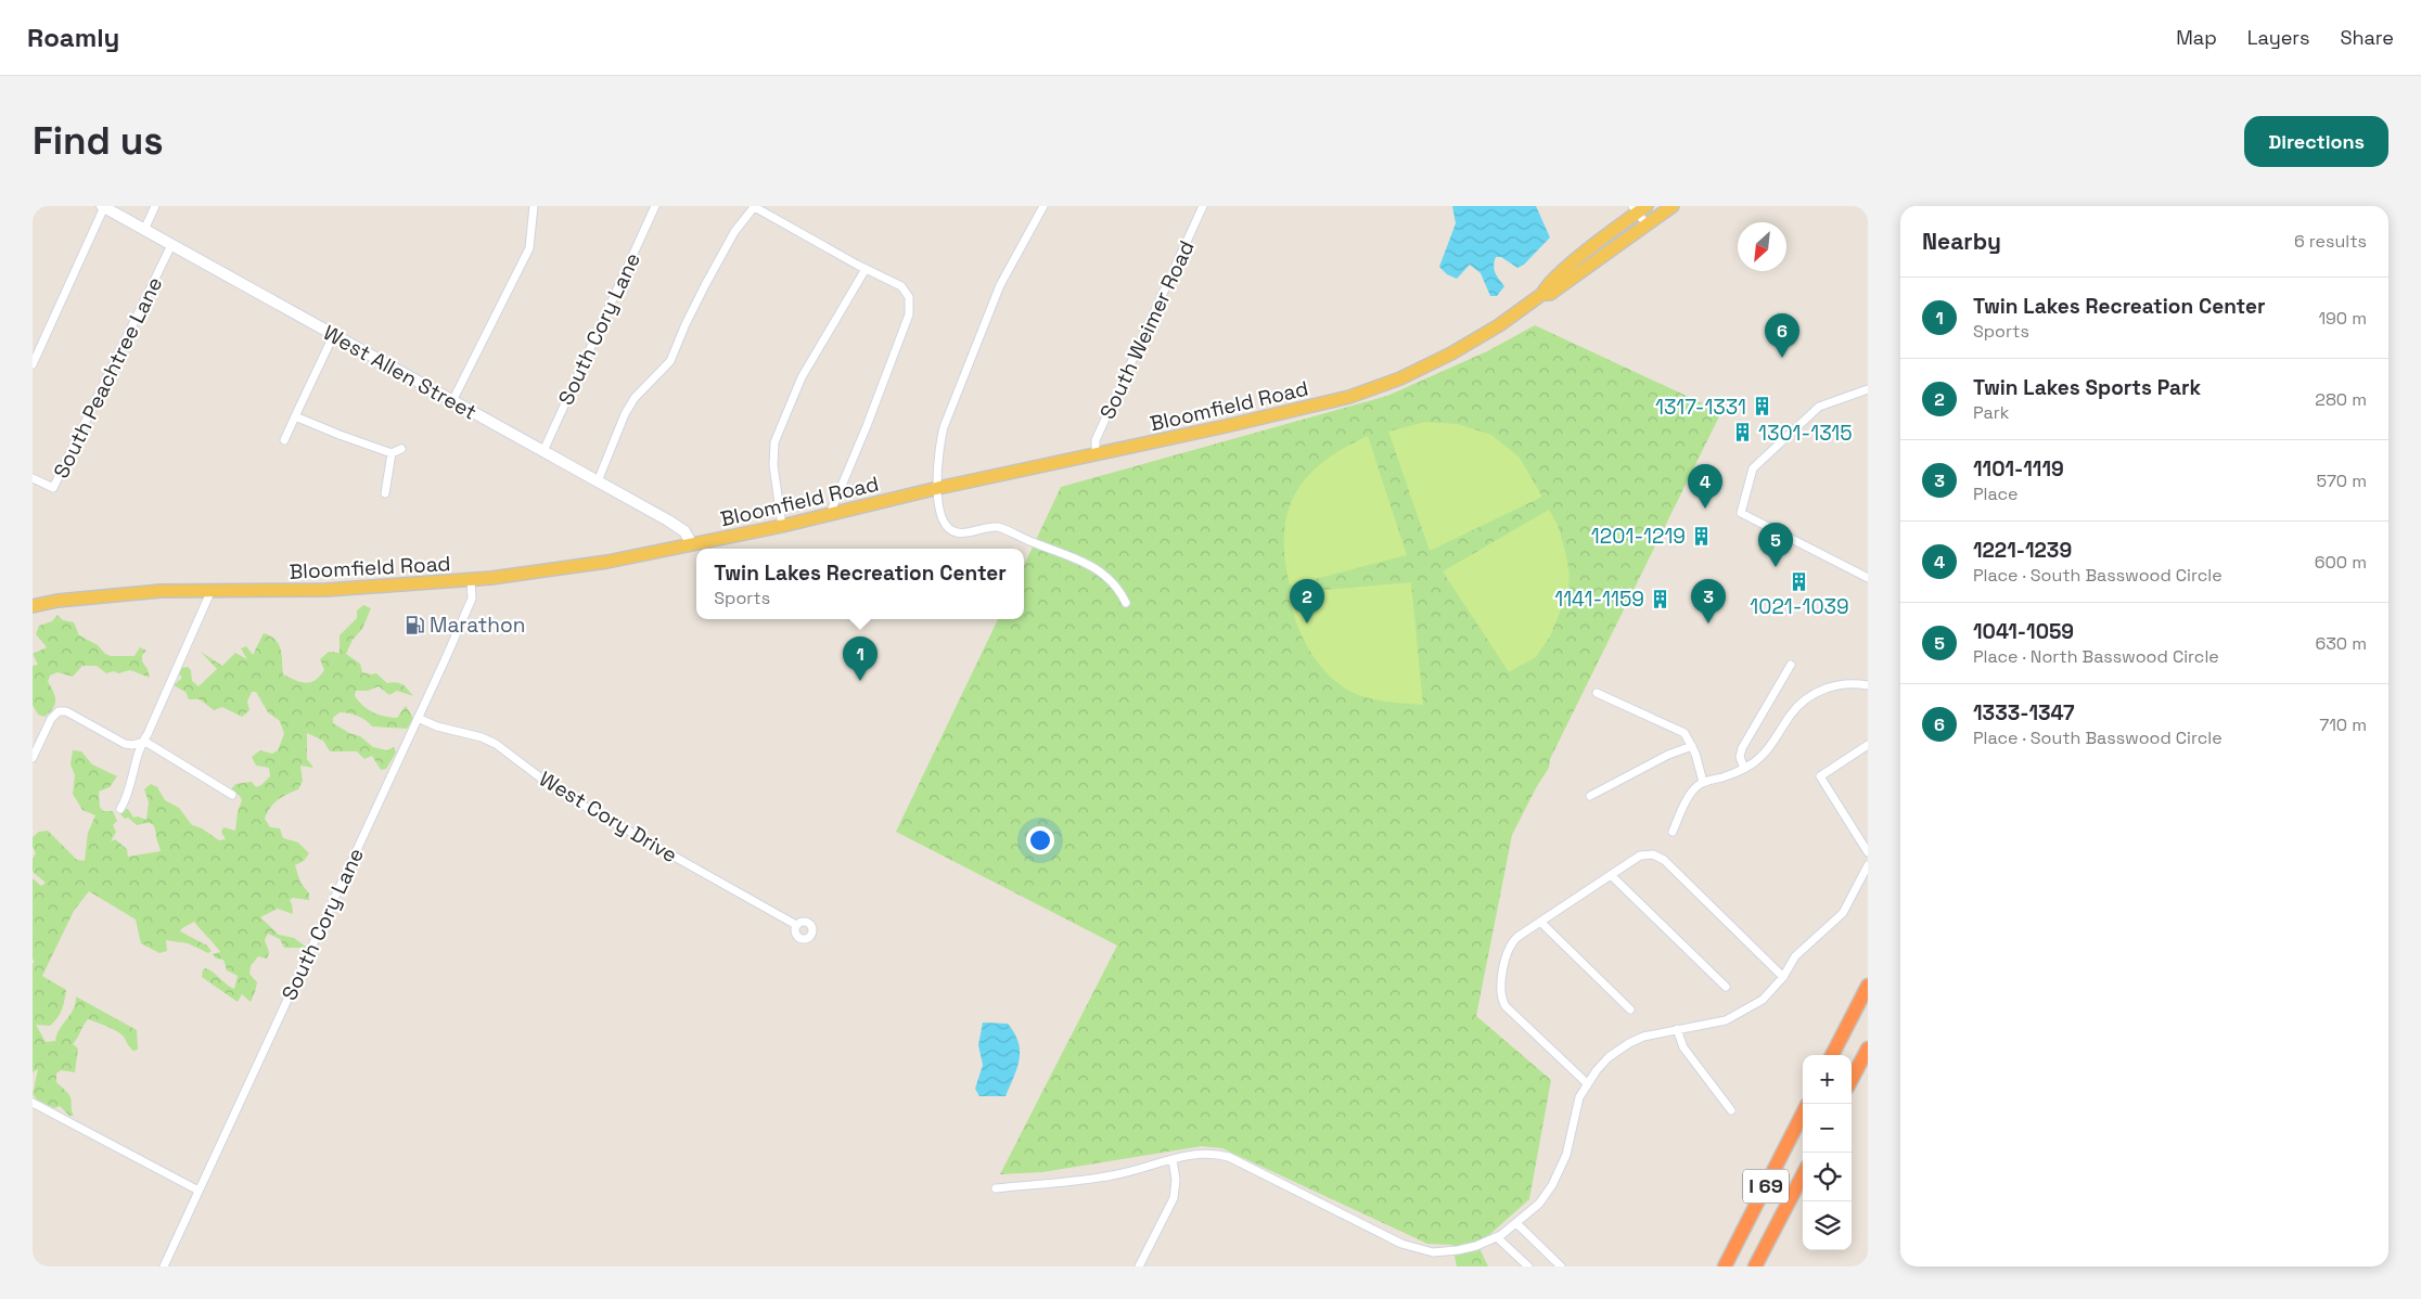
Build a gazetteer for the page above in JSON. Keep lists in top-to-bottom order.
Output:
{
  "streets": {
    "highway": ["I 69"],
    "main road": ["Bloomfield Road"],
    "street": [
      "South Cory Lane",
      "South Weimer Road",
      "West Allen Street",
      "South Peachtree Lane",
      "West Cory Drive"
    ]
  },
  "crossings": [
    ["South Cory Lane", "West Allen Street"],
    ["South Cory Lane", "Bloomfield Road"],
    ["South Cory Lane", "West Cory Drive"],
    ["South Weimer Road", "Bloomfield Road"],
    ["West Allen Street", "South Peachtree Lane"],
    ["West Allen Street", "Bloomfield Road"]
  ],
  "places": {
    "building": [
      "1317-1331",
      "1301-1315",
      "1201-1219",
      "1021-1039",
      "1141-1159"
    ],
    "fuel station": ["Marathon"]
  },
  "north": "bottom left",
  "page": {
    "header": "Roamly",
    "nav": ["Map", "Layers", "Share"],
    "buttons": "Directions",
    "title": "Find us",
    "heading": ["Nearby", "6 results"],
    "list": [
      {
        "mark": "1",
        "name": "Twin Lakes Recreation Center",
        "note": "Sports",
        "value": "190 m"
      },
      {
        "mark": "2",
        "name": "Twin Lakes Sports Park",
        "note": "Park",
        "value": "280 m"
      },
      {
        "mark": "3",
        "name": "1101-1119",
        "note": "Place",
        "value": "570 m"
      },
      {
        "mark": "4",
        "name": "1221-1239",
        "note": "Place · South Basswood Circle",
        "value": "600 m"
      },
      {
        "mark": "5",
        "name": "1041-1059",
        "note": "Place · North Basswood Circle",
        "value": "630 m"
      },
      {
        "mark": "6",
        "name": "1333-1347",
        "note": "Place · South Basswood Circle",
        "value": "710 m"
      }
    ],
    "pins": [
      "6",
      "4",
      "5",
      "2",
      "3",
      "1"
    ],
    "popup": ["Twin Lakes Recreation Center", "Sports"],
    "map_buttons": ["+", "−"]
  }
}
